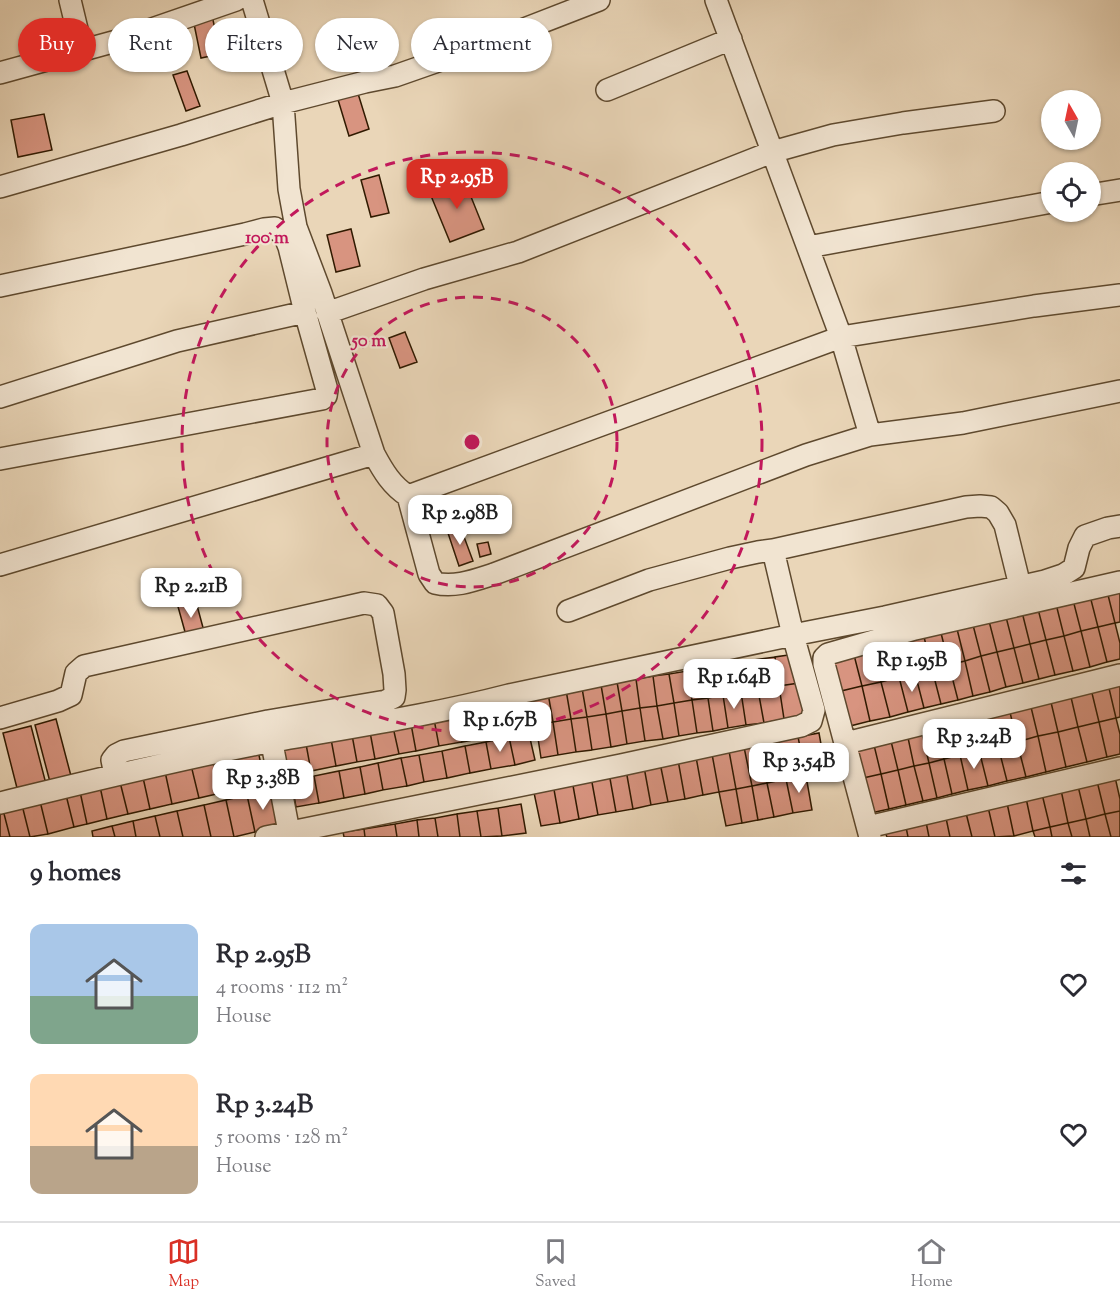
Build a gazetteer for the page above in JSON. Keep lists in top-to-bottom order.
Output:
{
  "north": "top",
  "page": {
    "chip": [
      "Buy",
      "Rent",
      "Filters",
      "New",
      "Apartment"
    ],
    "price": [
      "Rp 2.95B",
      "Rp 2.98B",
      "Rp 2.21B",
      "Rp 1.95B",
      "Rp 1.64B",
      "Rp 1.67B",
      "Rp 3.24B",
      "Rp 3.54B",
      "Rp 3.38B"
    ],
    "heading": "9 homes",
    "list": [
      {
        "name": "Rp 2.95B",
        "note": "4 rooms · 112 m² · House"
      },
      {
        "name": "Rp 3.24B",
        "note": "5 rooms · 128 m² · House"
      }
    ],
    "tabs": ["Map", "Saved", "Home"]
  },
  "rings": ["100 m", "50 m"]
}
